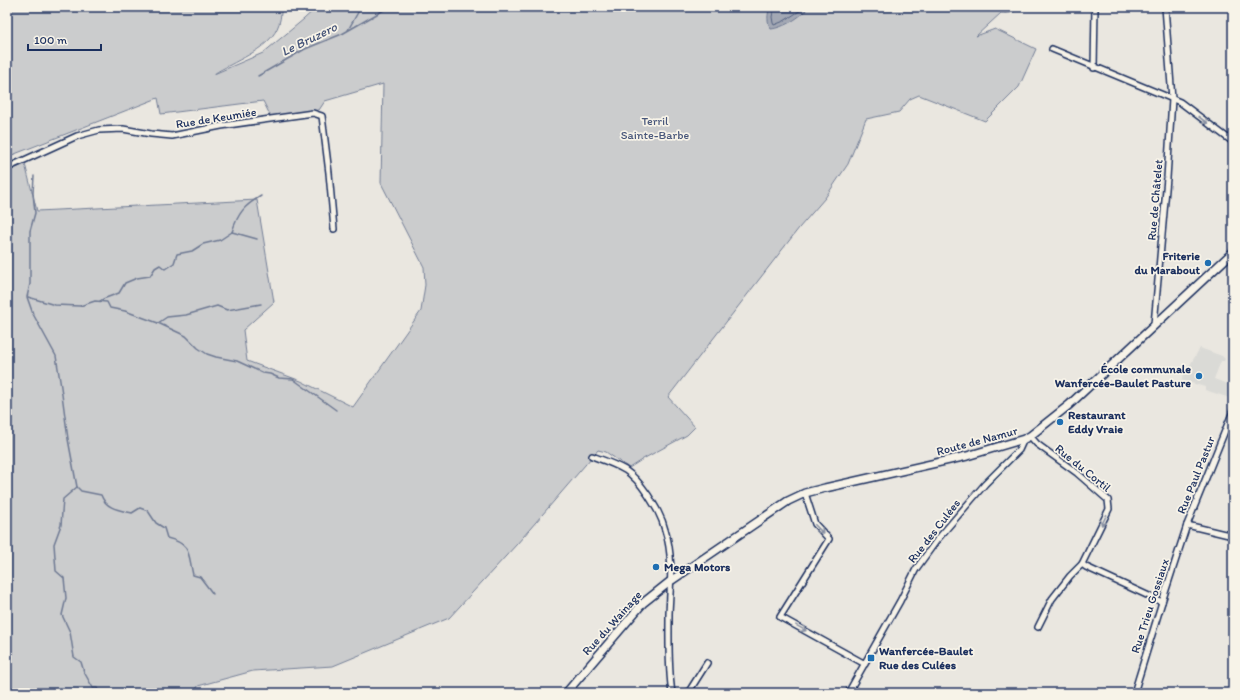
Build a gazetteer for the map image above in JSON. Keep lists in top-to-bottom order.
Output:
{
  "streets": {
    "main road": ["Route de Namur", "Rue du Wainage"],
    "street": [
      "Rue de Keumiée",
      "Rue de Châtelet",
      "Rue du Cortil",
      "Rue Paul Pastur",
      "Rue des Culées",
      "Rue Trieu Gossiaux"
    ]
  },
  "crossings": [
    ["Rue de Châtelet", "Route de Namur"],
    ["Route de Namur", "Rue du Cortil"],
    ["Route de Namur", "Rue des Culées"],
    ["Route de Namur", "Rue du Wainage"],
    ["Rue du Cortil", "Rue des Culées"],
    ["Rue Paul Pastur", "Rue Trieu Gossiaux"]
  ],
  "water": ["Le Bruzero"],
  "parks": ["Terril Sainte-Barbe"],
  "places": {
    "other": [
      "Friterie du Marabout",
      "École communale Wanfercée-Baulet Pasture",
      "Restaurant Eddy Vraie",
      "Mega Motors"
    ],
    "transit": ["Wanfercée-Baulet Rue des Culées"]
  },
  "scale_bar": "100 m"
}
